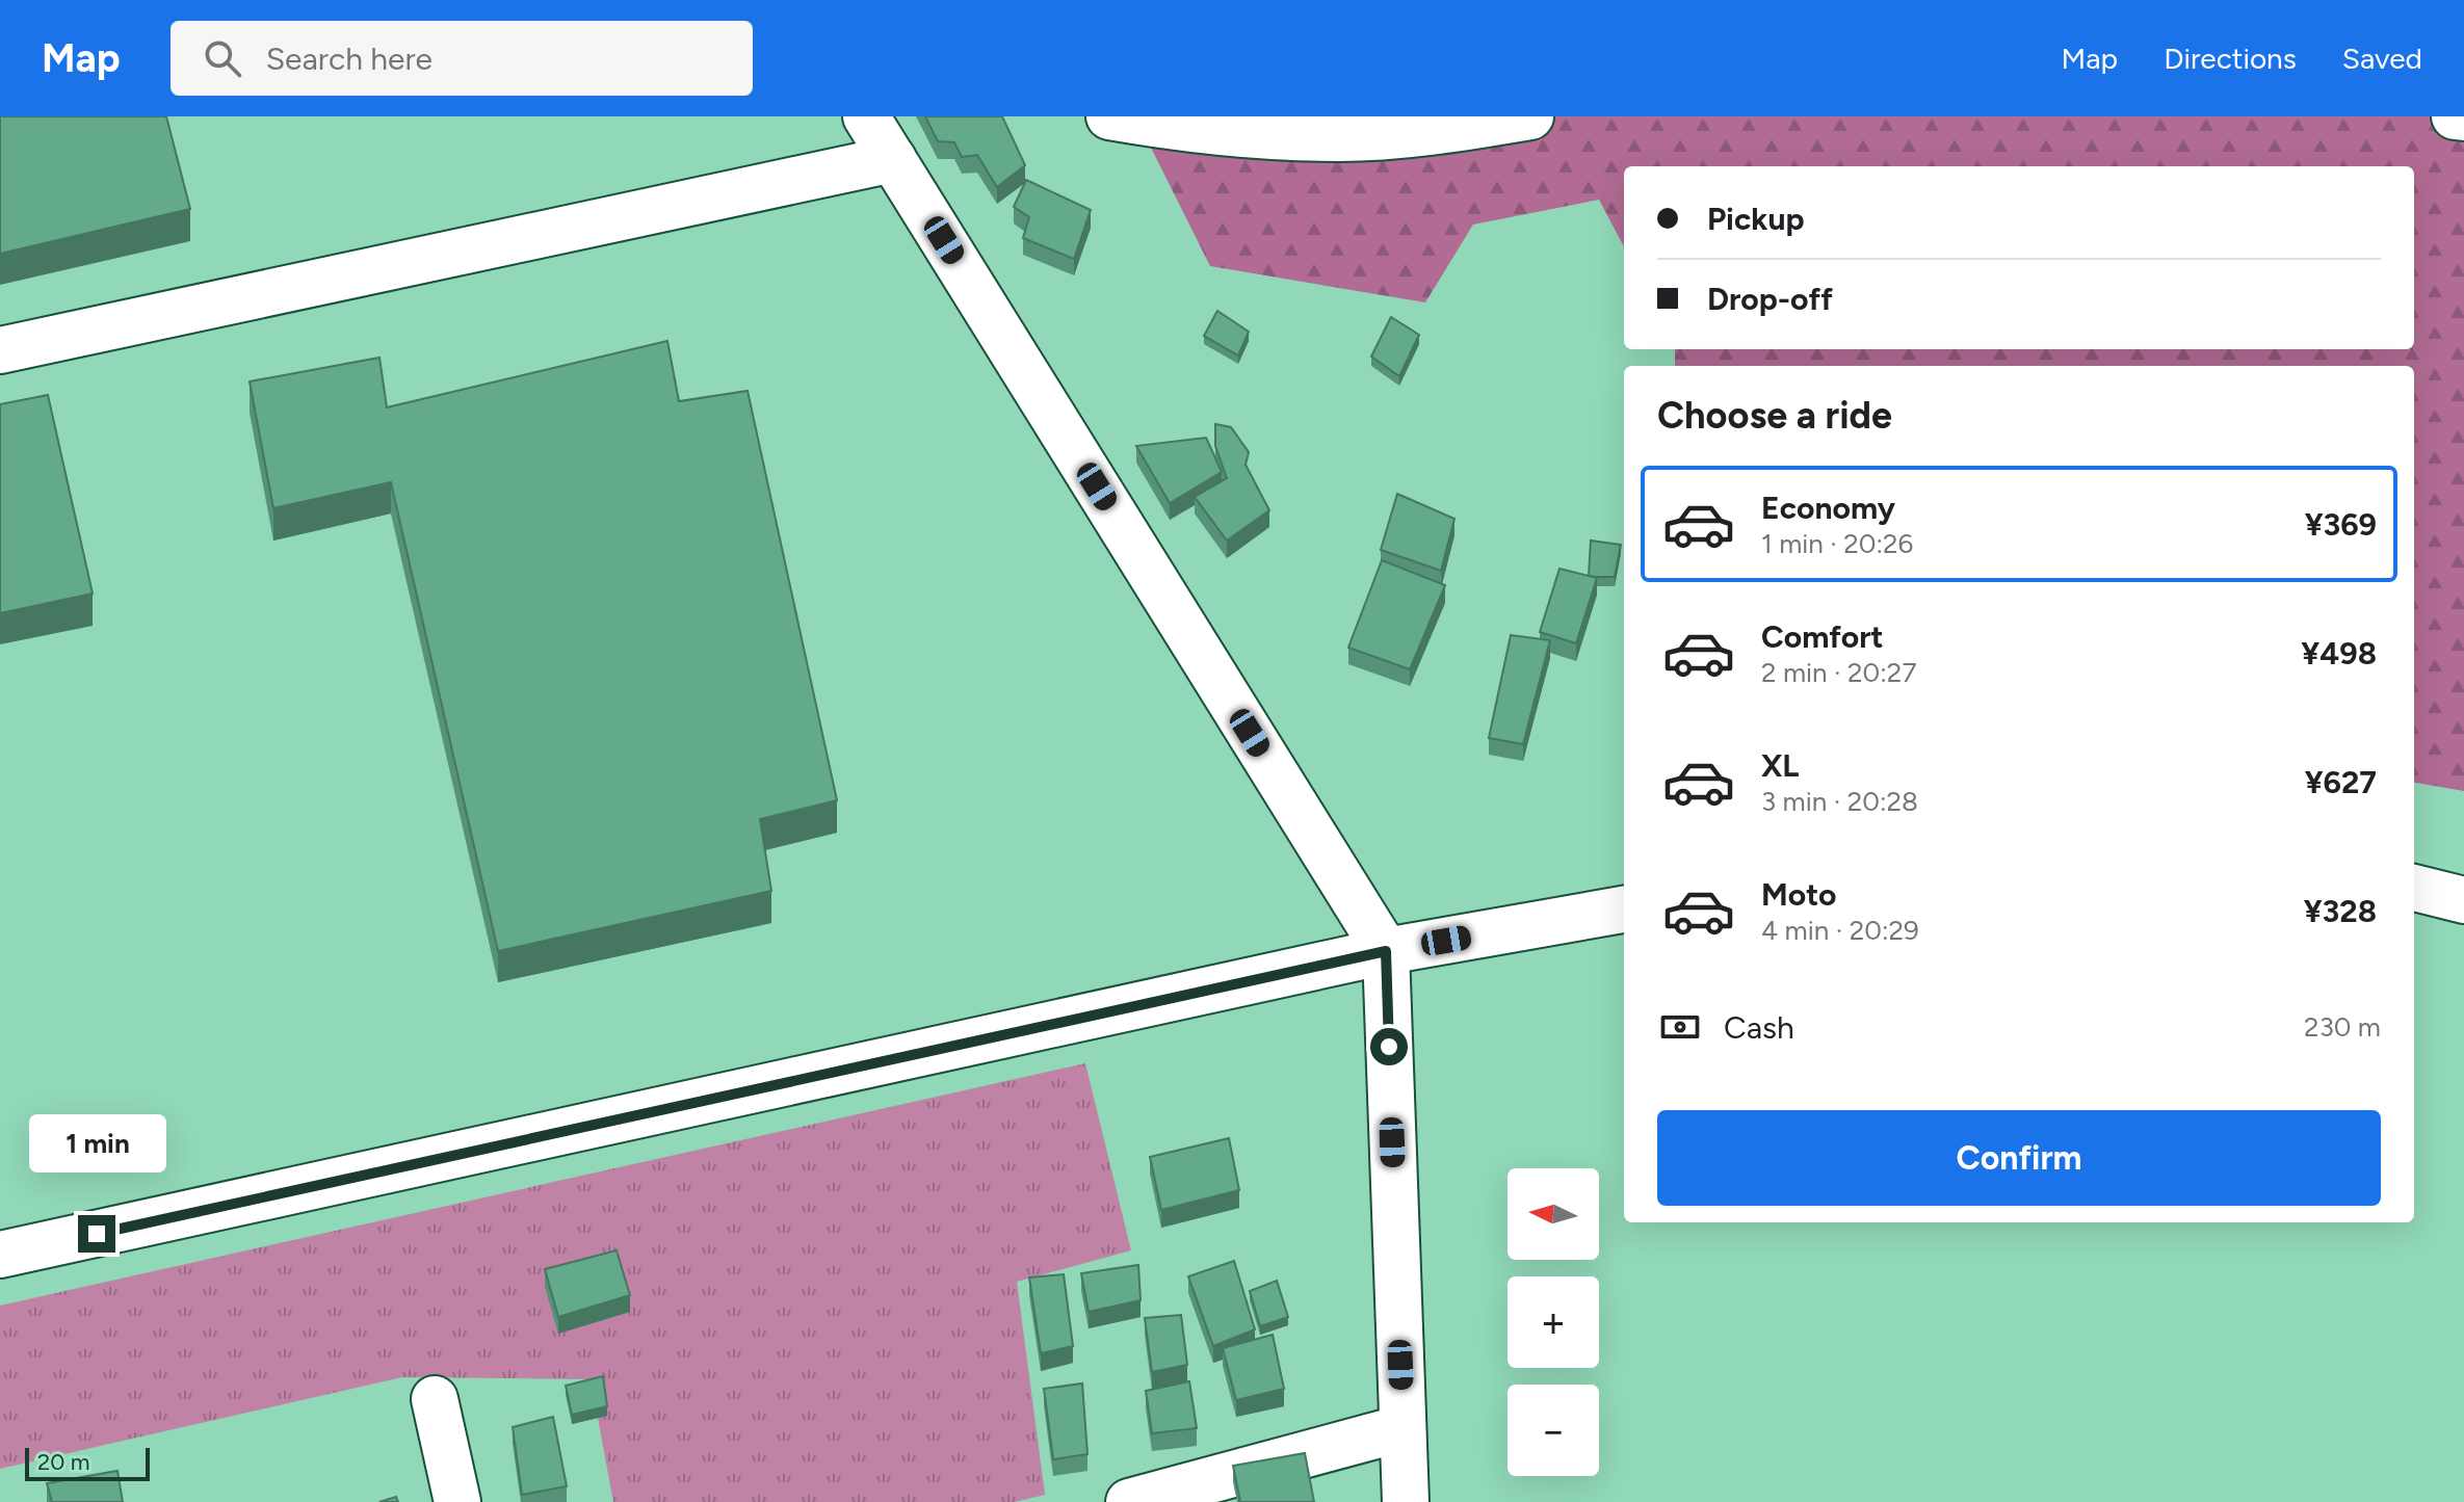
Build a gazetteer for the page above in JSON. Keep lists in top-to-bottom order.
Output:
{
  "scale_bar": "20 m",
  "north": "left",
  "page": {
    "header": "Map",
    "search": "Search here",
    "nav": ["Map", "Directions", "Saved"],
    "banner": ["Pickup", "Drop-off"],
    "heading": "Choose a ride",
    "list": [
      {
        "name": "Economy",
        "note": "1 min · 20:26",
        "value": "¥369"
      },
      {
        "name": "Comfort",
        "note": "2 min · 20:27",
        "value": "¥498"
      },
      {
        "name": "XL",
        "note": "3 min · 20:28",
        "value": "¥627"
      },
      {
        "name": "Moto",
        "note": "4 min · 20:29",
        "value": "¥328"
      }
    ],
    "pay": ["Cash", "230 m"],
    "buttons": "Confirm",
    "bubble": "1 min",
    "map_buttons": ["+", "−"],
    "scale": "20 m"
  }
}
